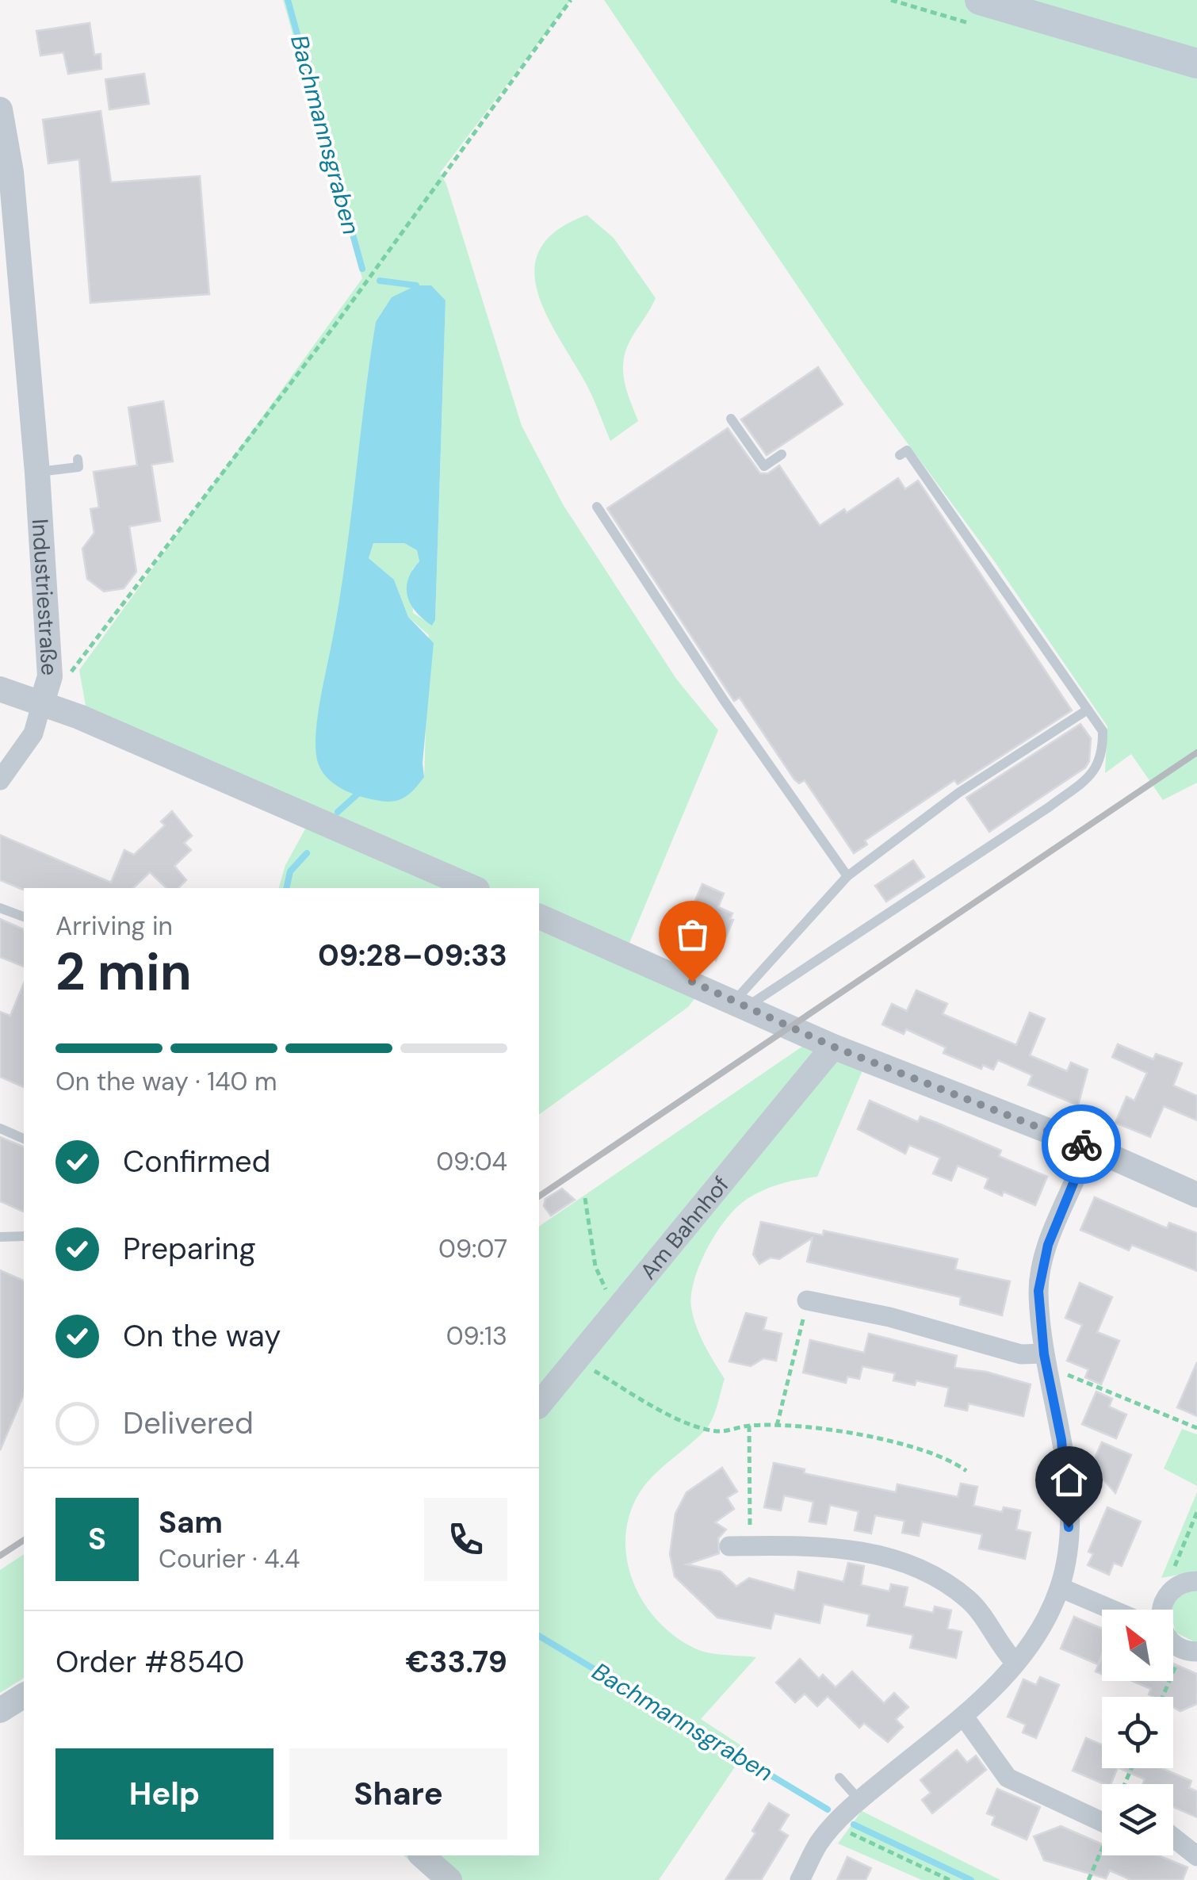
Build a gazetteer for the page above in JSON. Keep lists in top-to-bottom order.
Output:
{
  "streets": {
    "street": ["Industriestraße", "Am Bahnhof"]
  },
  "water": ["Bachmannsgraben"],
  "north": "top left",
  "page": {
    "heading": ["2 min", "Arriving in", "09:28–09:33"],
    "panel": [
      "Sam",
      "Courier · 4.4",
      "Order #8540",
      "€33.79"
    ],
    "bar": "On the way · 140 m",
    "list": [
      ["Confirmed", "09:04"],
      ["Preparing", "09:07"],
      ["On the way", "09:13"],
      "Delivered"
    ],
    "round": "S",
    "buttons": ["Help", "Share"]
  }
}
